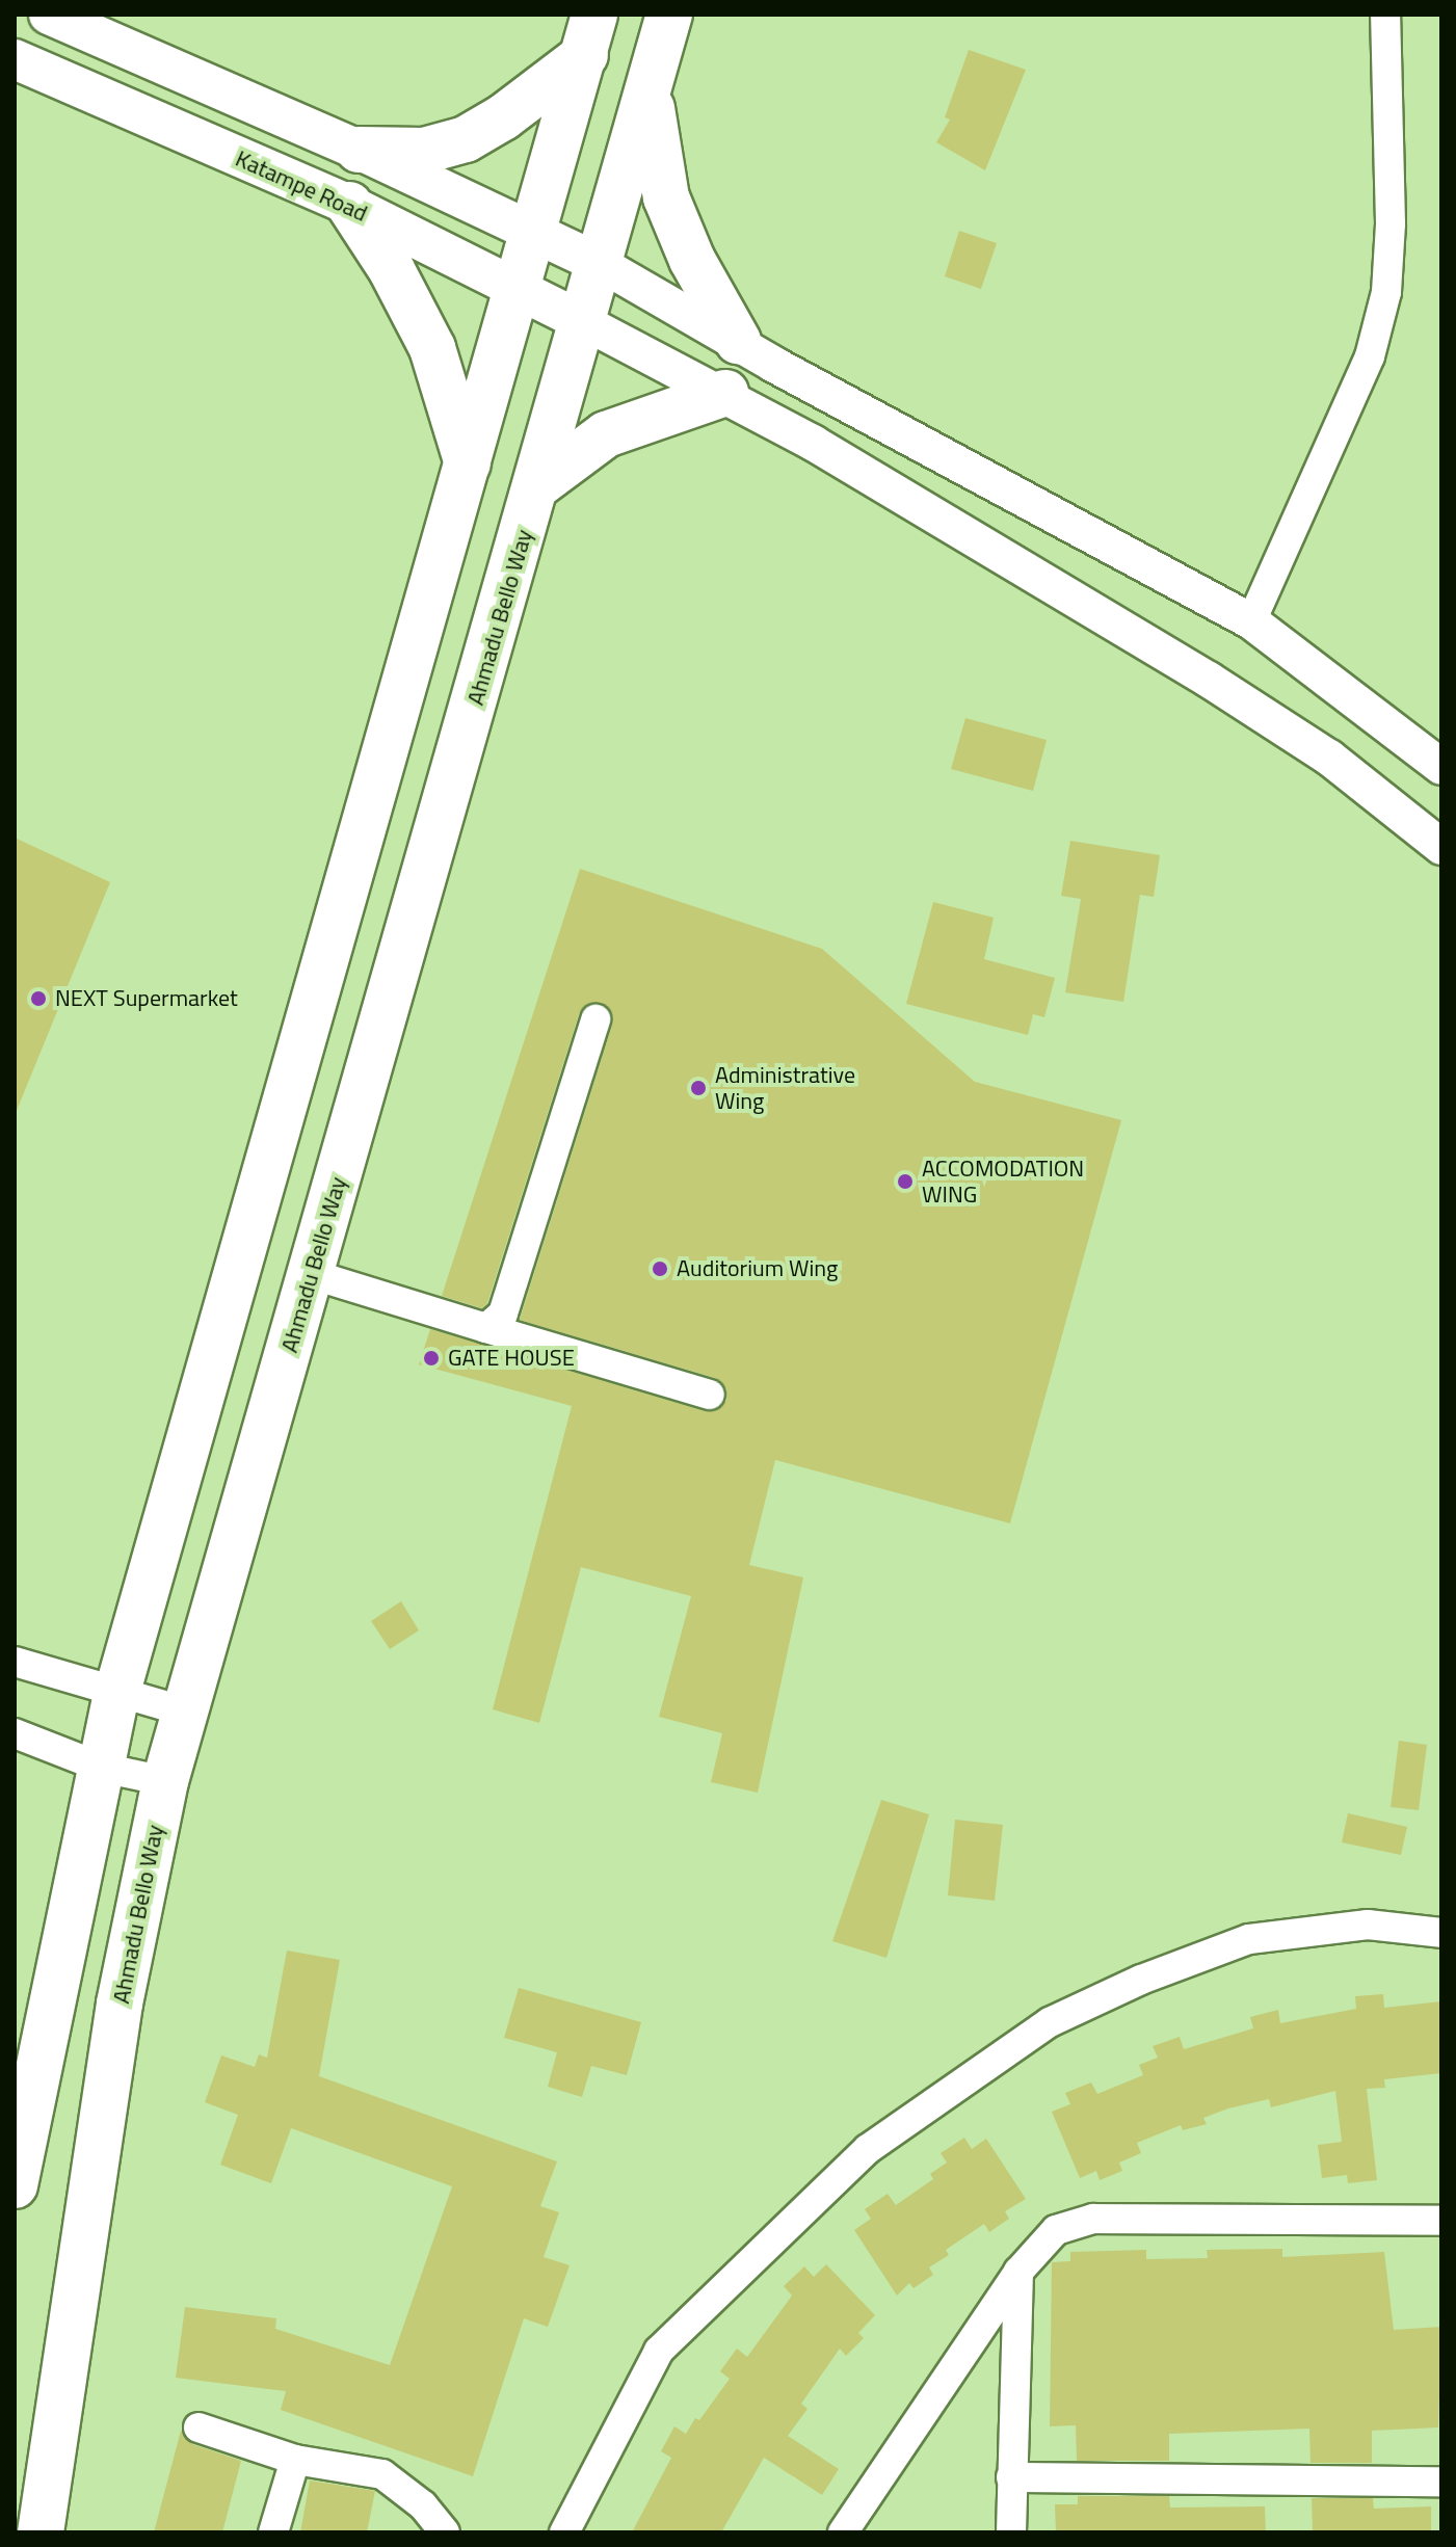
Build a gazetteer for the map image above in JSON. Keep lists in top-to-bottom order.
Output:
{
  "streets": {
    "main road": ["Katampe Road", "Ahmadu Bello Way"]
  },
  "crossings": [
    ["Katampe Road", "Ahmadu Bello Way"]
  ],
  "places": [
    "NEXT Supermarket",
    "Administrative Wing",
    "ACCOMODATION WING",
    "Auditorium Wing",
    "GATE HOUSE"
  ]
}
